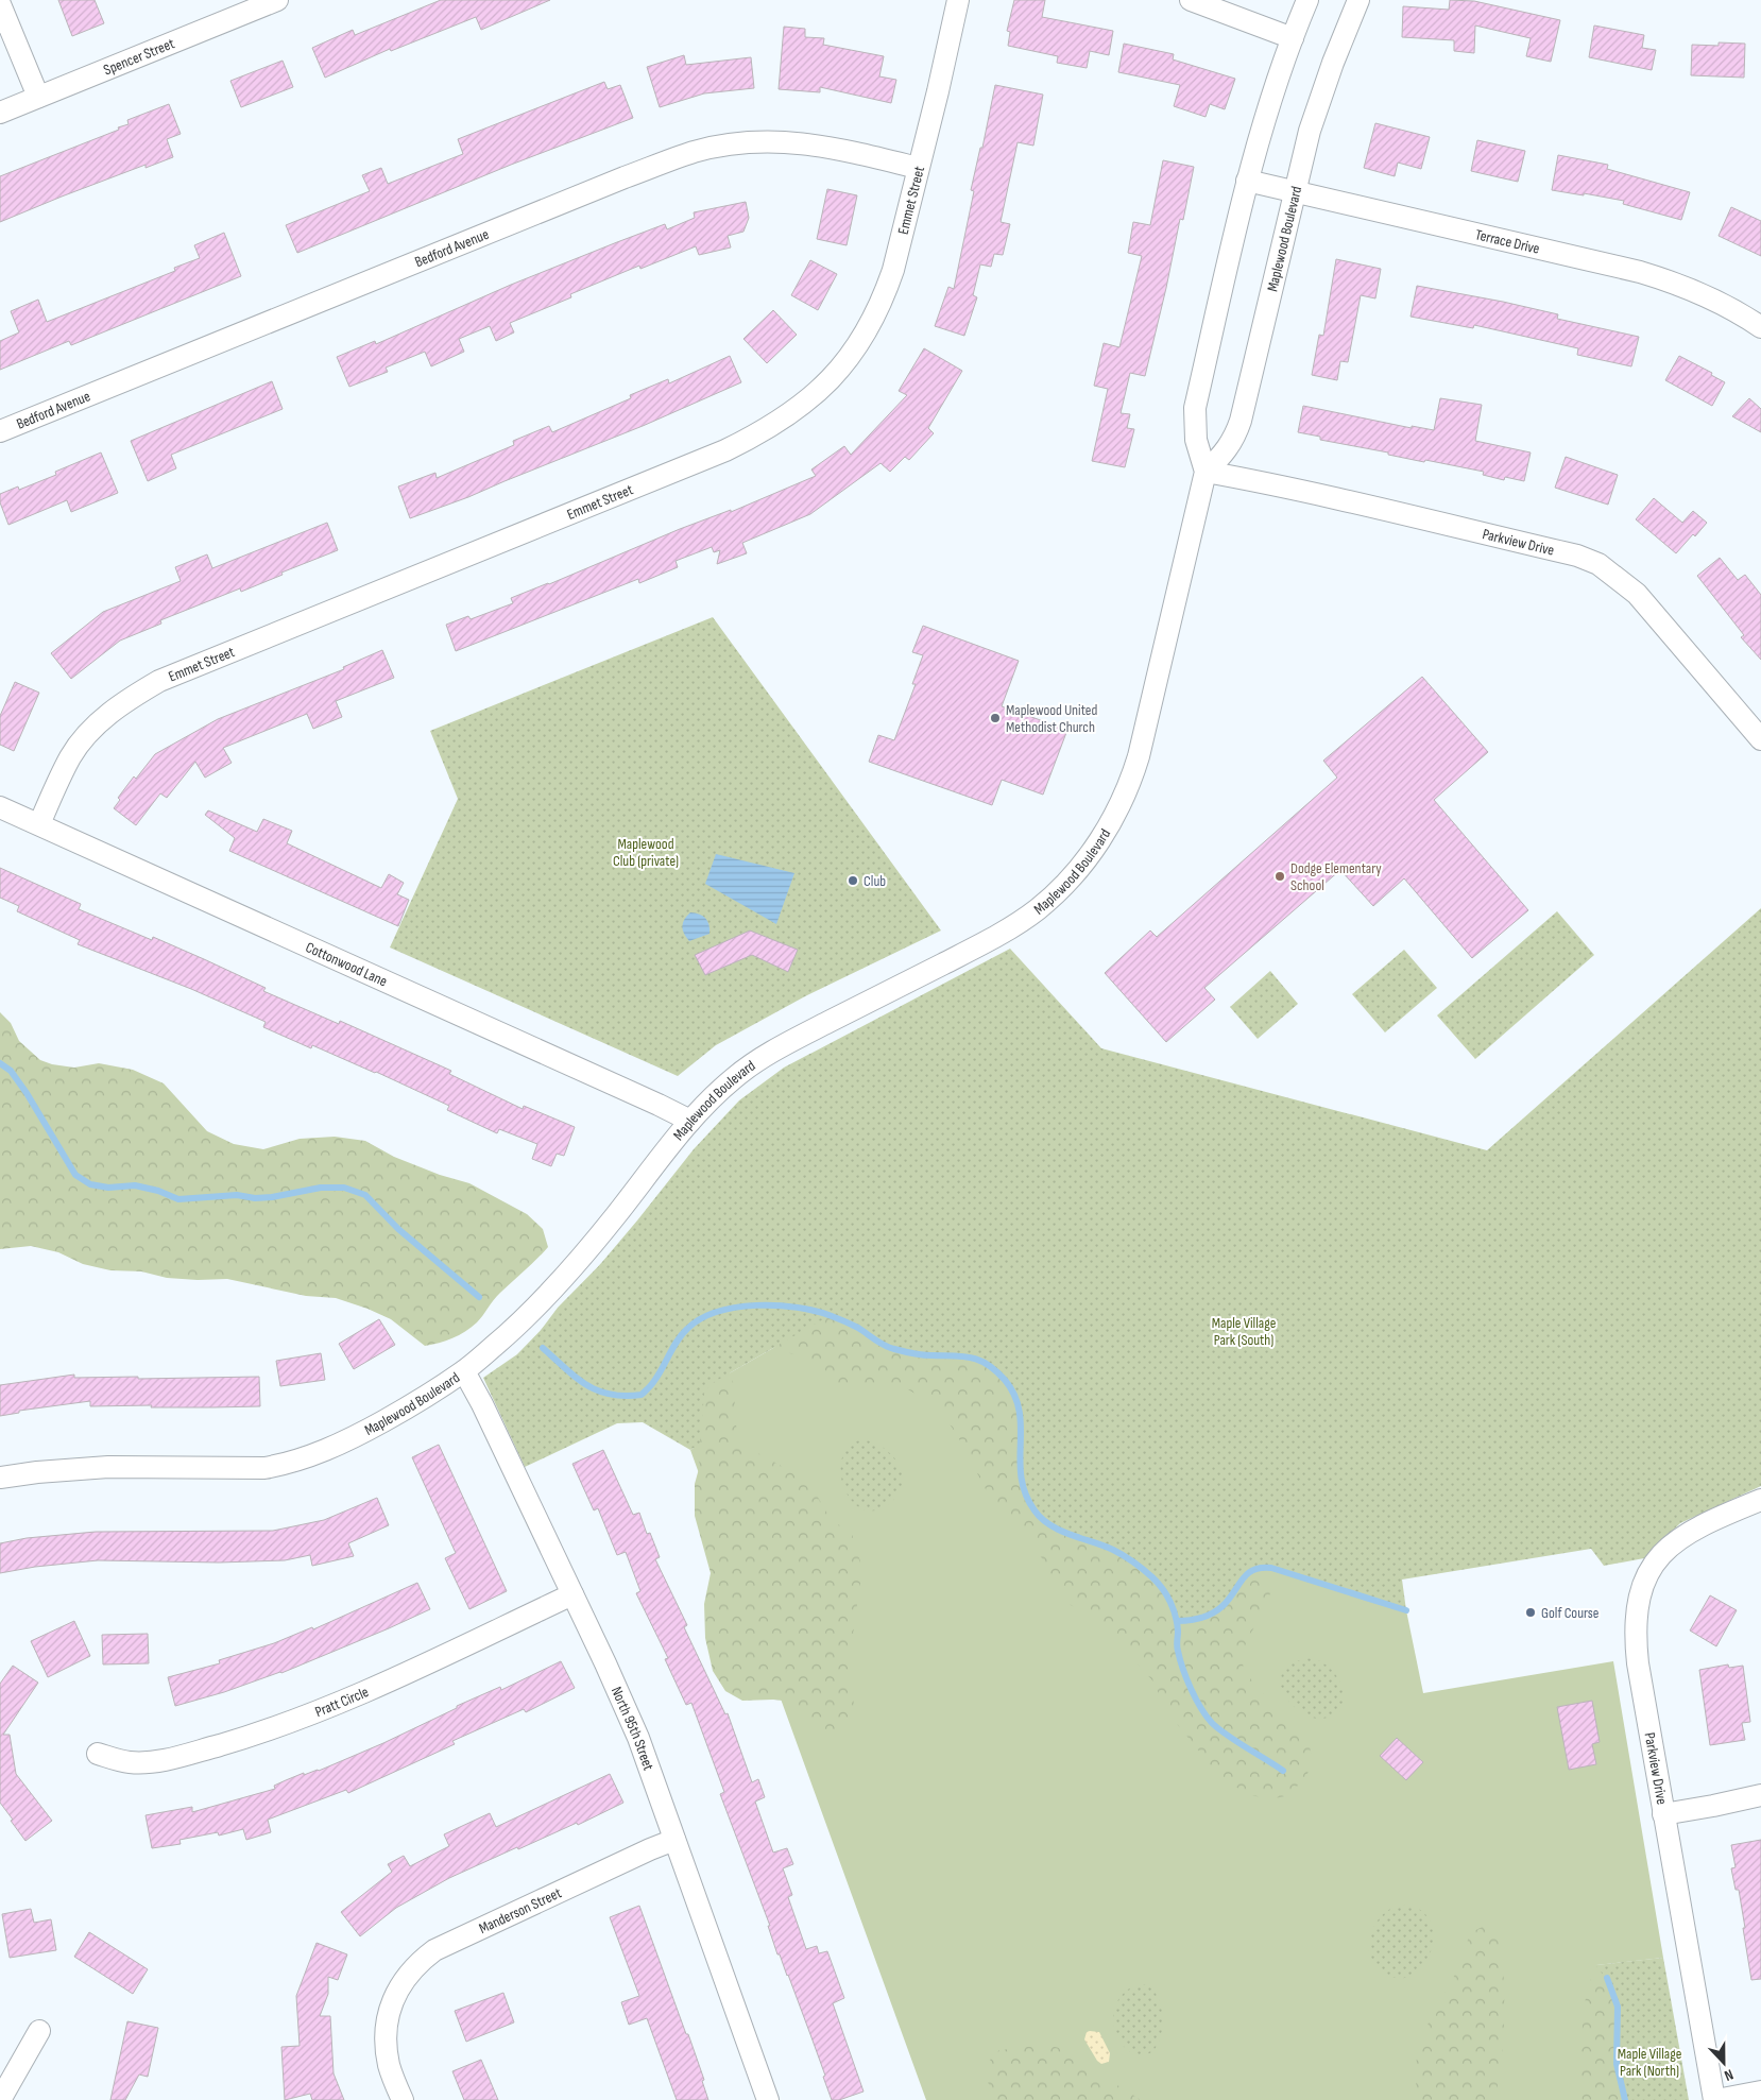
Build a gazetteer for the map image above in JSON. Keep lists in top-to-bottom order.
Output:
{
  "streets": {
    "street": [
      "Spencer Street",
      "Emmet Street",
      "Maplewood Boulevard",
      "Terrace Drive",
      "Bedford Avenue",
      "Parkview Drive",
      "Cottonwood Lane",
      "Pratt Circle",
      "North 95th Street",
      "Manderson Street"
    ]
  },
  "crossings": [
    ["Emmet Street", "Bedford Avenue"],
    ["Emmet Street", "Cottonwood Lane"],
    ["Maplewood Boulevard", "Terrace Drive"],
    ["Maplewood Boulevard", "Parkview Drive"],
    ["Maplewood Boulevard", "Cottonwood Lane"],
    ["Maplewood Boulevard", "North 95th Street"],
    ["Pratt Circle", "North 95th Street"],
    ["North 95th Street", "Manderson Street"]
  ],
  "parks": ["Maplewood Club (private)", "Maple Village Park (South)", "Maple Village Park (North)"],
  "places": [
    "Maplewood United Methodist Church",
    "Dodge Elementary School",
    "Club",
    "Golf Course"
  ],
  "north": "bottom"
}
